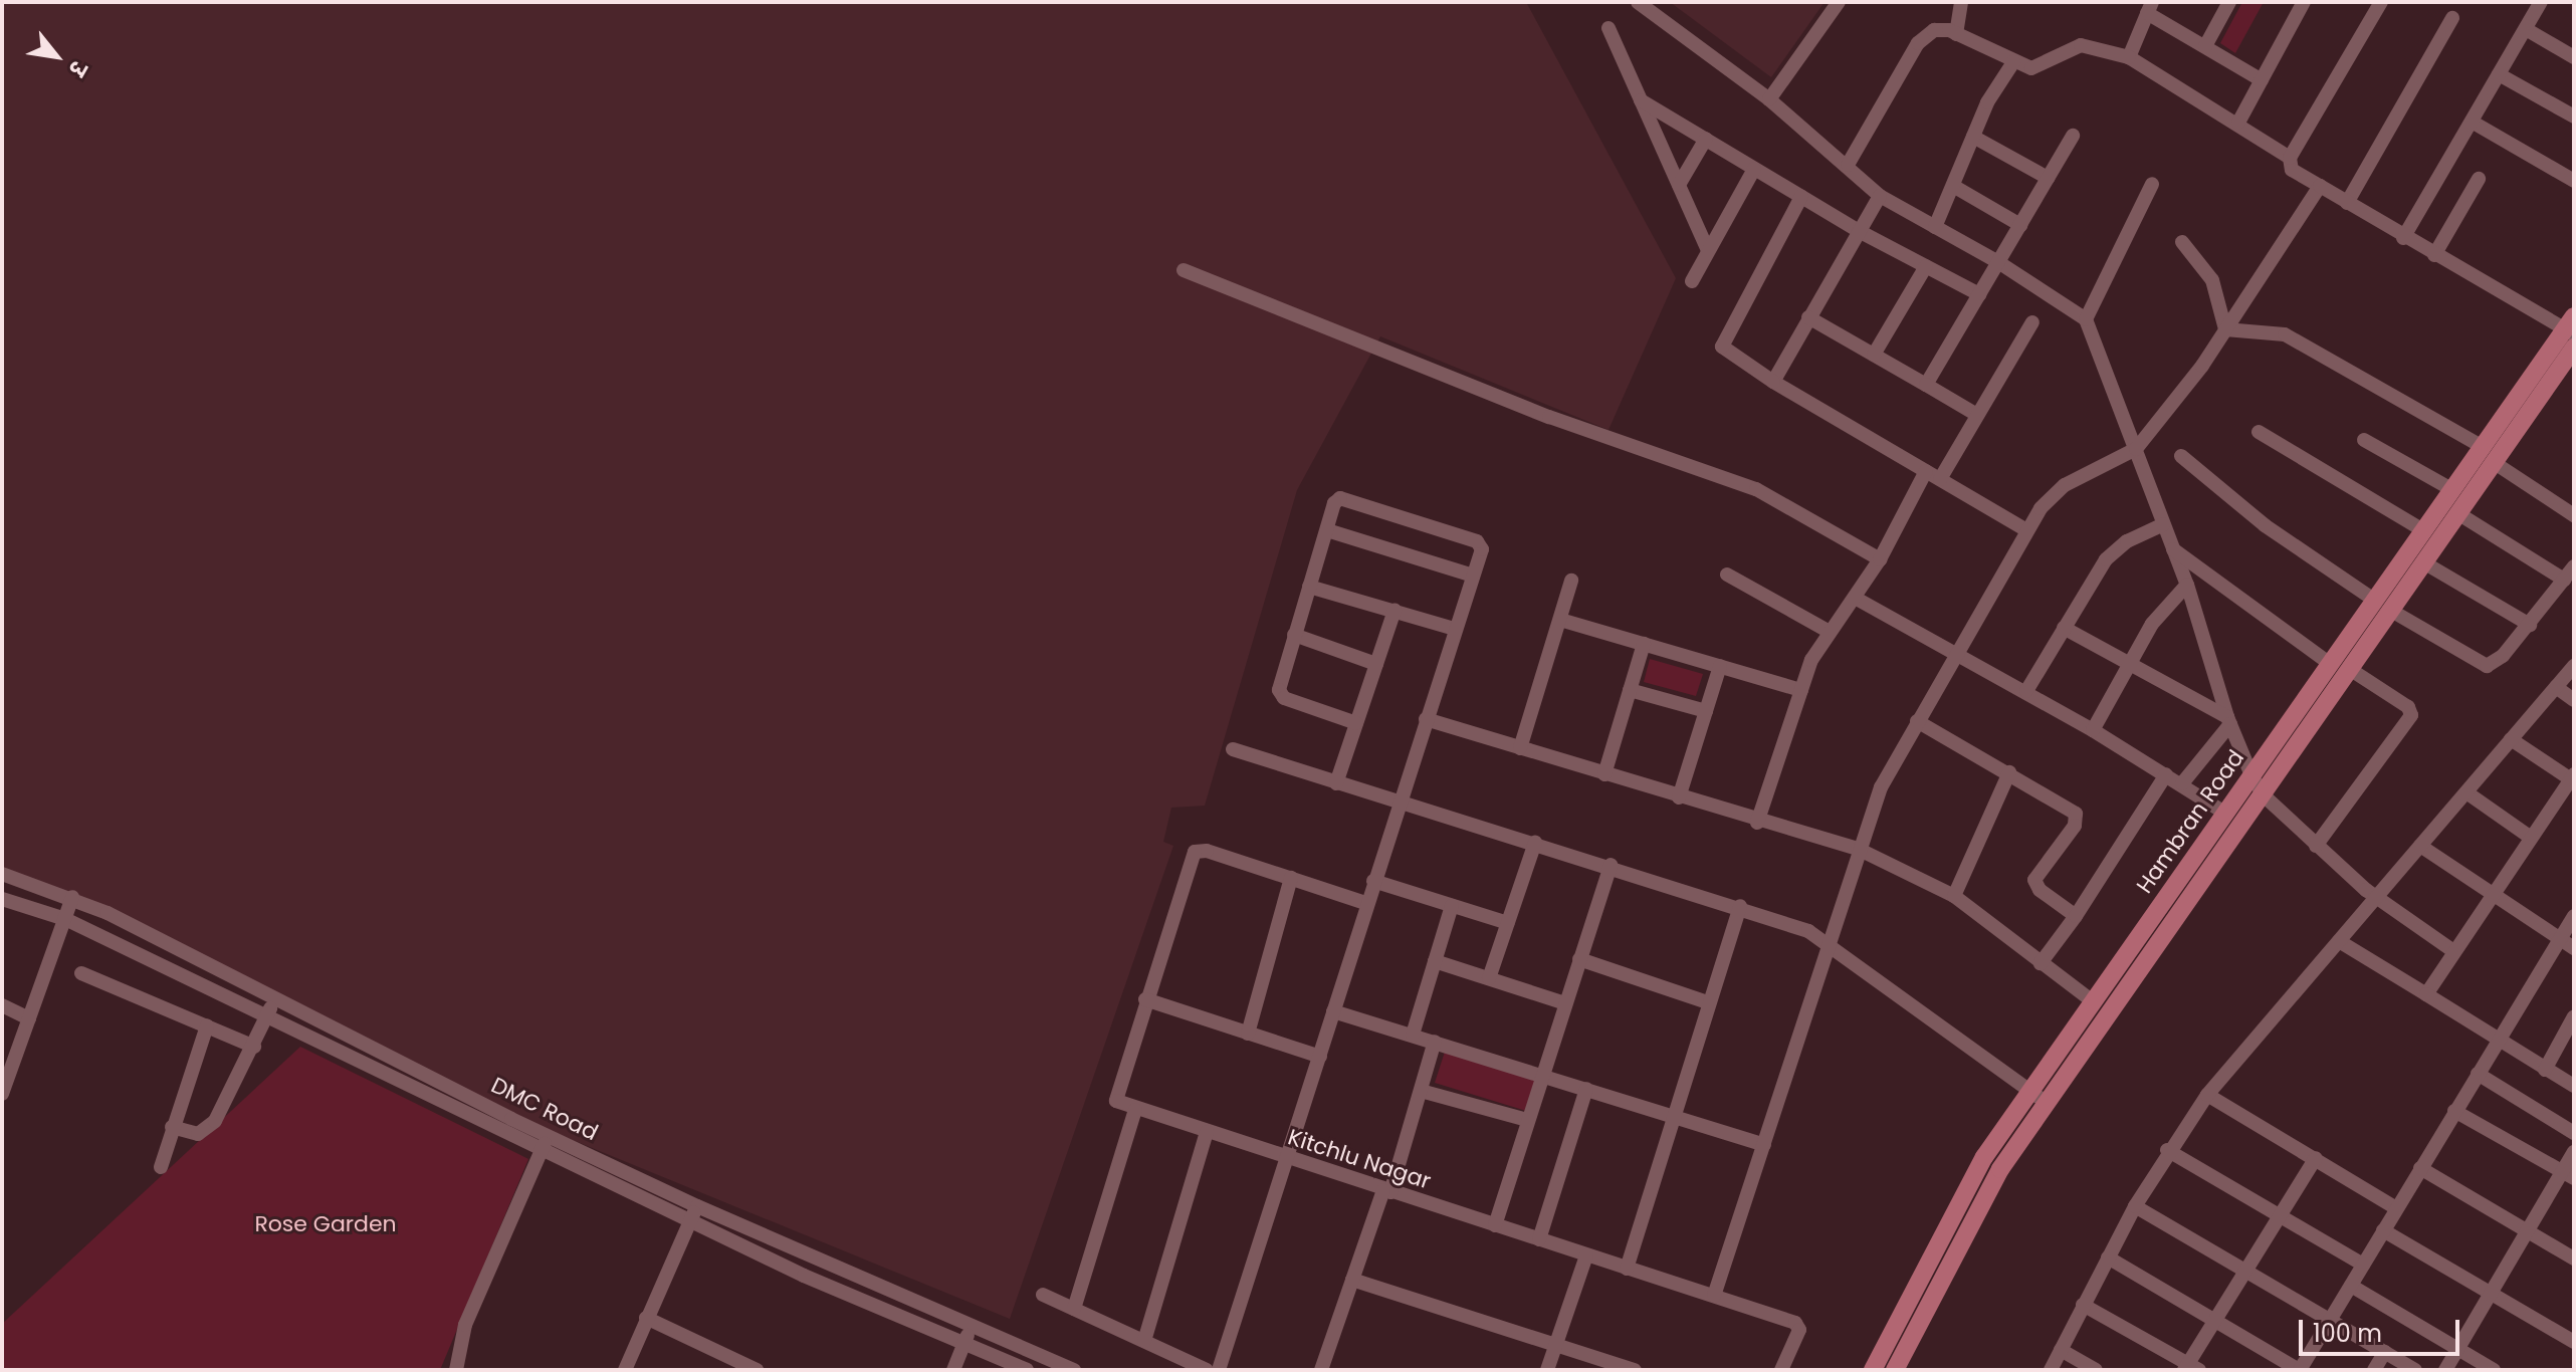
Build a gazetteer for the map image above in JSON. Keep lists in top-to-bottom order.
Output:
{
  "streets": {
    "main road": ["Hambran Road"],
    "street": ["DMC Road", "Kitchlu Nagar"]
  },
  "parks": ["Rose Garden"],
  "scale_bar": "100 m",
  "north": "bottom right"
}
